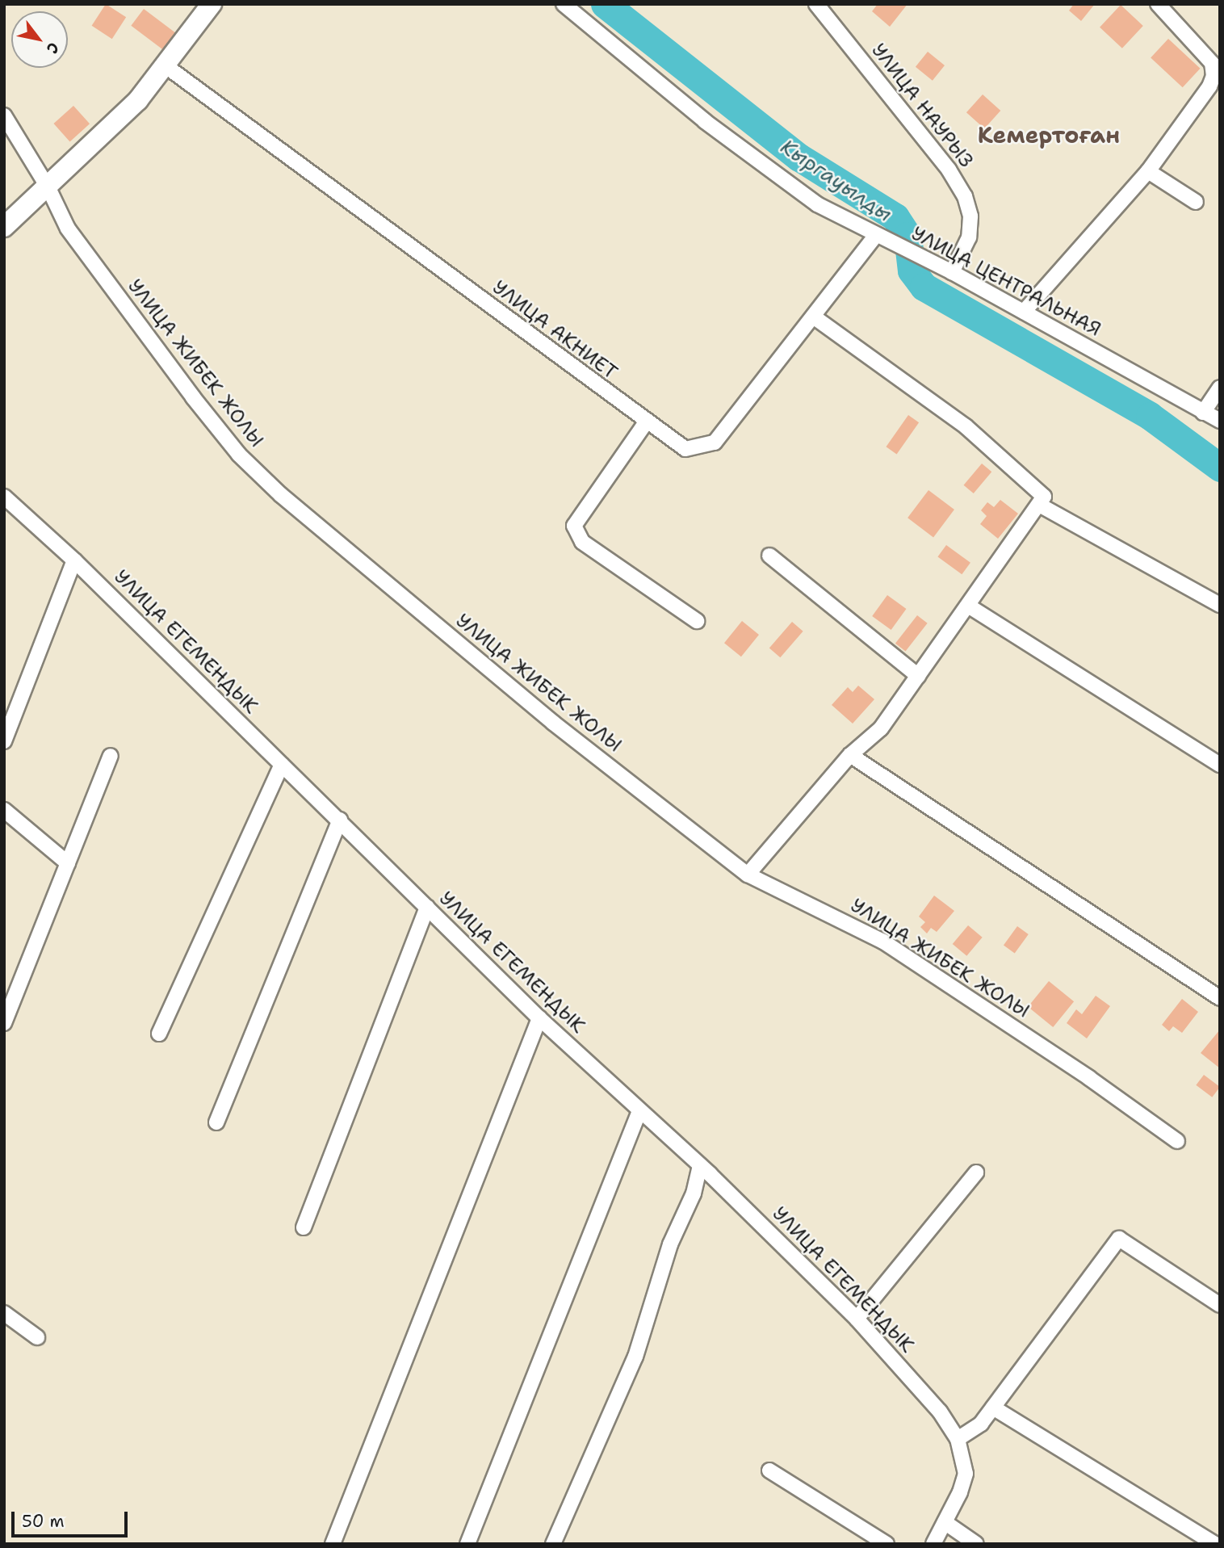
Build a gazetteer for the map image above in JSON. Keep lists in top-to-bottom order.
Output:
{
  "streets": {
    "street": [
      "УЛИЦА НАУРЫЗ",
      "УЛИЦА ЦЕНТРАЛЬНАЯ",
      "УЛИЦА АКНИЕТ",
      "УЛИЦА ЖИБЕК ЖОЛЫ",
      "УЛИЦА ЕГЕМЕНДЫК"
    ]
  },
  "crossings": [
    ["УЛИЦА НАУРЫЗ", "УЛИЦА ЦЕНТРАЛЬНАЯ"],
    ["УЛИЦА ЦЕНТРАЛЬНАЯ", "УЛИЦА АКНИЕТ"]
  ],
  "districts": ["Кемертоған"],
  "water": ["Кыргауылды"],
  "scale_bar": "50 m",
  "north": "bottom right"
}
